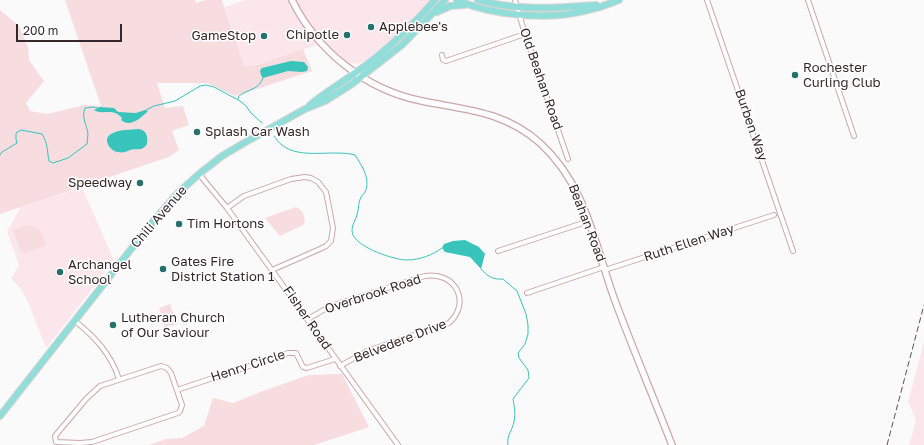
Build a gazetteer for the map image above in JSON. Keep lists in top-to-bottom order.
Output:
{
  "streets": {
    "main road": ["Chili Avenue"],
    "street": [
      "Old Beahan Road",
      "Burben Way",
      "Beahan Road",
      "Ruth Ellen Way",
      "Overbrook Road",
      "Fisher Road",
      "Belvedere Drive",
      "Henry Circle"
    ]
  },
  "crossings": [
    ["Chili Avenue", "Beahan Road"],
    ["Chili Avenue", "Fisher Road"],
    ["Beahan Road", "Ruth Ellen Way"],
    ["Overbrook Road", "Fisher Road"],
    ["Overbrook Road", "Belvedere Drive"],
    ["Fisher Road", "Belvedere Drive"],
    ["Fisher Road", "Henry Circle"]
  ],
  "places": [
    "Applebee's",
    "Chipotle",
    "GameStop",
    "Rochester Curling Club",
    "Splash Car Wash",
    "Speedway",
    "Tim Hortons",
    "Gates Fire District Station 1",
    "Archangel School",
    "Lutheran Church of Our Saviour"
  ],
  "scale_bar": "200 m"
}
